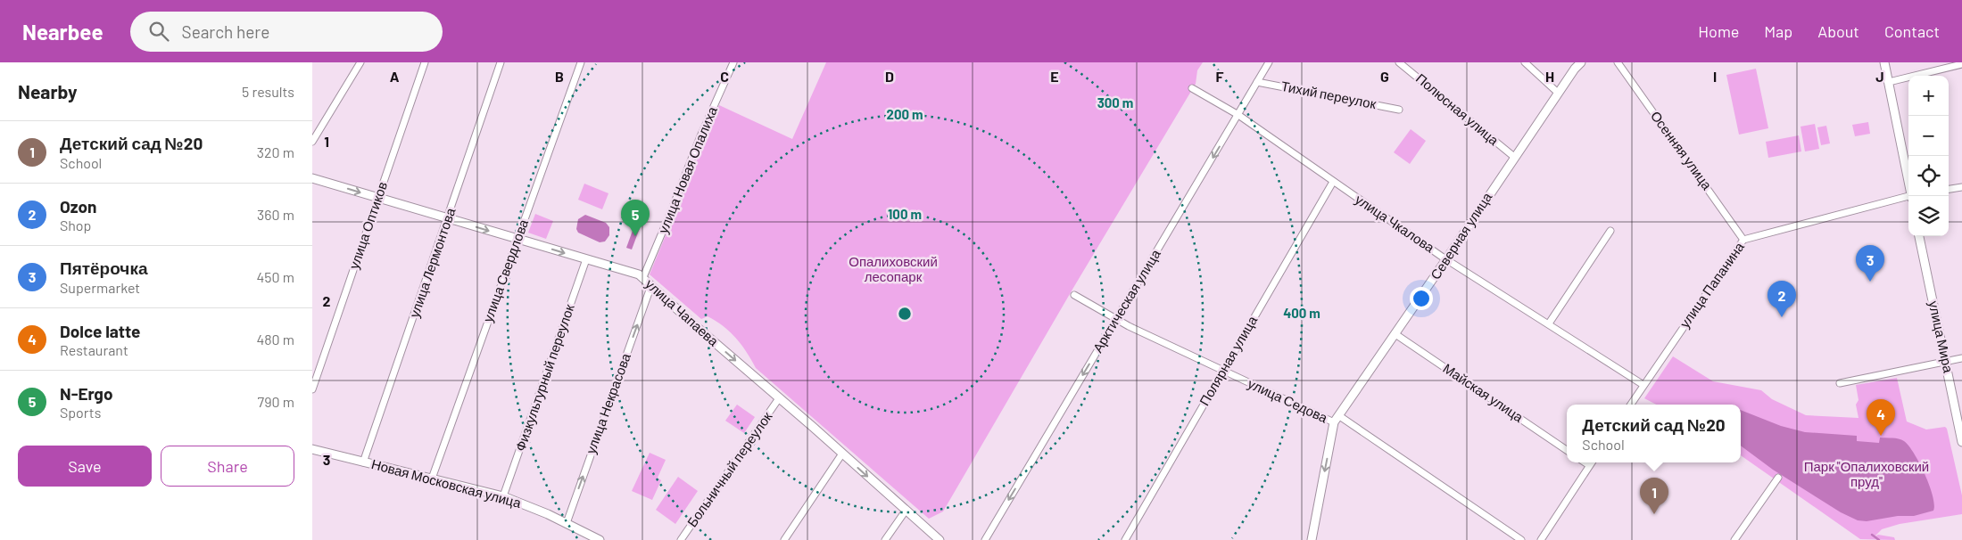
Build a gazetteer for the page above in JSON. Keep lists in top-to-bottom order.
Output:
{
  "streets": {
    "street": [
      "Тихий переулок",
      "Полюсная улица",
      "Осенняя улица",
      "улица Новая Опалиха",
      "улица Чкалова",
      "улица Оптиков",
      "Северная улица",
      "улица Лермонтова",
      "улица Свердлова",
      "улица Папанина",
      "Арктическая улица",
      "улица Чапаева",
      "улица Мира",
      "Полярная улица",
      "Физкультурный переулок",
      "Майская улица",
      "улица Седова",
      "улица Некрасова",
      "Больничный переулок",
      "Новая Московская улица"
    ]
  },
  "crossings": [
    ["Тихий переулок", "Арктическая улица"],
    ["Полюсная улица", "Северная улица"],
    ["Осенняя улица", "улица Папанина"],
    ["улица Новая Опалиха", "улица Чапаева"],
    ["улица Чкалова", "Северная улица"],
    ["улица Чкалова", "улица Папанина"],
    ["улица Чкалова", "Арктическая улица"],
    ["улица Чкалова", "Полярная улица"],
    ["улица Оптиков", "улица Чапаева"],
    ["Северная улица", "Майская улица"],
    ["Северная улица", "улица Седова"],
    ["улица Лермонтова", "улица Чапаева"],
    ["улица Лермонтова", "Новая Московская улица"],
    ["улица Свердлова", "улица Чапаева"],
    ["улица Свердлова", "Новая Московская улица"],
    ["Арктическая улица", "улица Седова"],
    ["улица Чапаева", "Физкультурный переулок"],
    ["улица Чапаева", "улица Некрасова"],
    ["улица Чапаева", "Больничный переулок"],
    ["Полярная улица", "улица Седова"],
    ["Физкультурный переулок", "Новая Московская улица"],
    ["улица Некрасова", "Новая Московская улица"]
  ],
  "one_way": ["Арктическая улица", "улица Чапаева", "улица Некрасова"],
  "parks": ["Опалиховский лесопарк", "Парк \"Опалиховский пруд\""],
  "page": {
    "header": "Nearbee",
    "search": "Search here",
    "nav": [
      "Home",
      "Map",
      "About",
      "Contact"
    ],
    "heading": ["Nearby", "5 results"],
    "map_buttons": ["+", "−"],
    "list": [
      {
        "mark": "1",
        "name": "Детский сад №20",
        "note": "School",
        "value": "320 m"
      },
      {
        "mark": "2",
        "name": "Ozon",
        "note": "Shop",
        "value": "360 m"
      },
      {
        "mark": "3",
        "name": "Пятёрочка",
        "note": "Supermarket",
        "value": "450 m"
      },
      {
        "mark": "4",
        "name": "Dolce latte",
        "note": "Restaurant",
        "value": "480 m"
      },
      {
        "mark": "5",
        "name": "N-Ergo",
        "note": "Sports",
        "value": "790 m"
      }
    ],
    "pins": [
      "5",
      "3",
      "2",
      "4",
      "1"
    ],
    "popup": ["Детский сад №20", "School"],
    "buttons": ["Save", "Share"]
  },
  "grid": {
    "columns": [
      "A",
      "B",
      "C",
      "D",
      "E",
      "F",
      "G",
      "H",
      "I",
      "J"
    ],
    "rows": ["1", "2", "3"]
  },
  "rings": [
    "300 m",
    "200 m",
    "100 m",
    "400 m"
  ]
}
